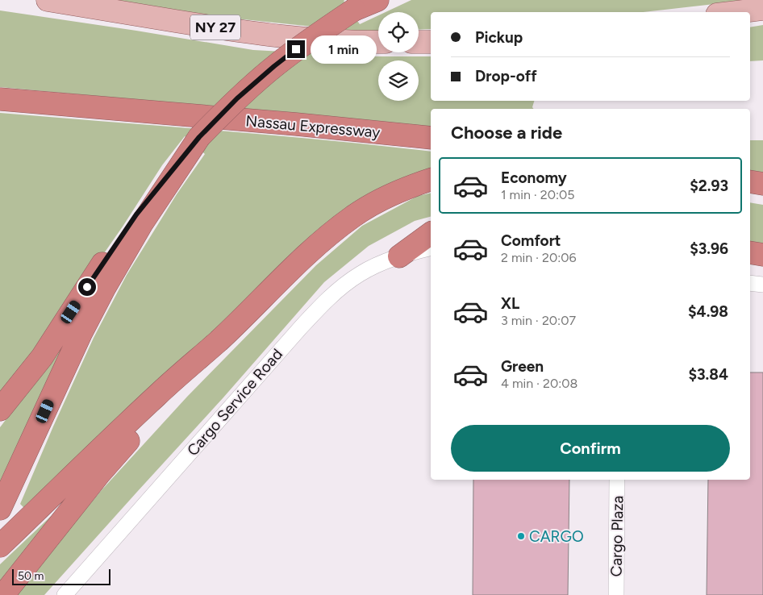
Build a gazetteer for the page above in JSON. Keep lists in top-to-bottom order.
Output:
{
  "streets": {
    "highway": ["Nassau Expressway"],
    "main road": ["NY 27"],
    "street": ["Cargo Service Road", "Cargo Plaza"]
  },
  "places": ["CARGO"],
  "scale_bar": "50 m",
  "page": {
    "banner": ["Pickup", "Drop-off"],
    "bubble": "1 min",
    "heading": "Choose a ride",
    "list": [
      {
        "name": "Economy",
        "note": "1 min · 20:05",
        "value": "$2.93"
      },
      {
        "name": "Comfort",
        "note": "2 min · 20:06",
        "value": "$3.96"
      },
      {
        "name": "XL",
        "note": "3 min · 20:07",
        "value": "$4.98"
      },
      {
        "name": "Green",
        "note": "4 min · 20:08",
        "value": "$3.84"
      }
    ],
    "buttons": "Confirm",
    "scale": "50 m"
  }
}
